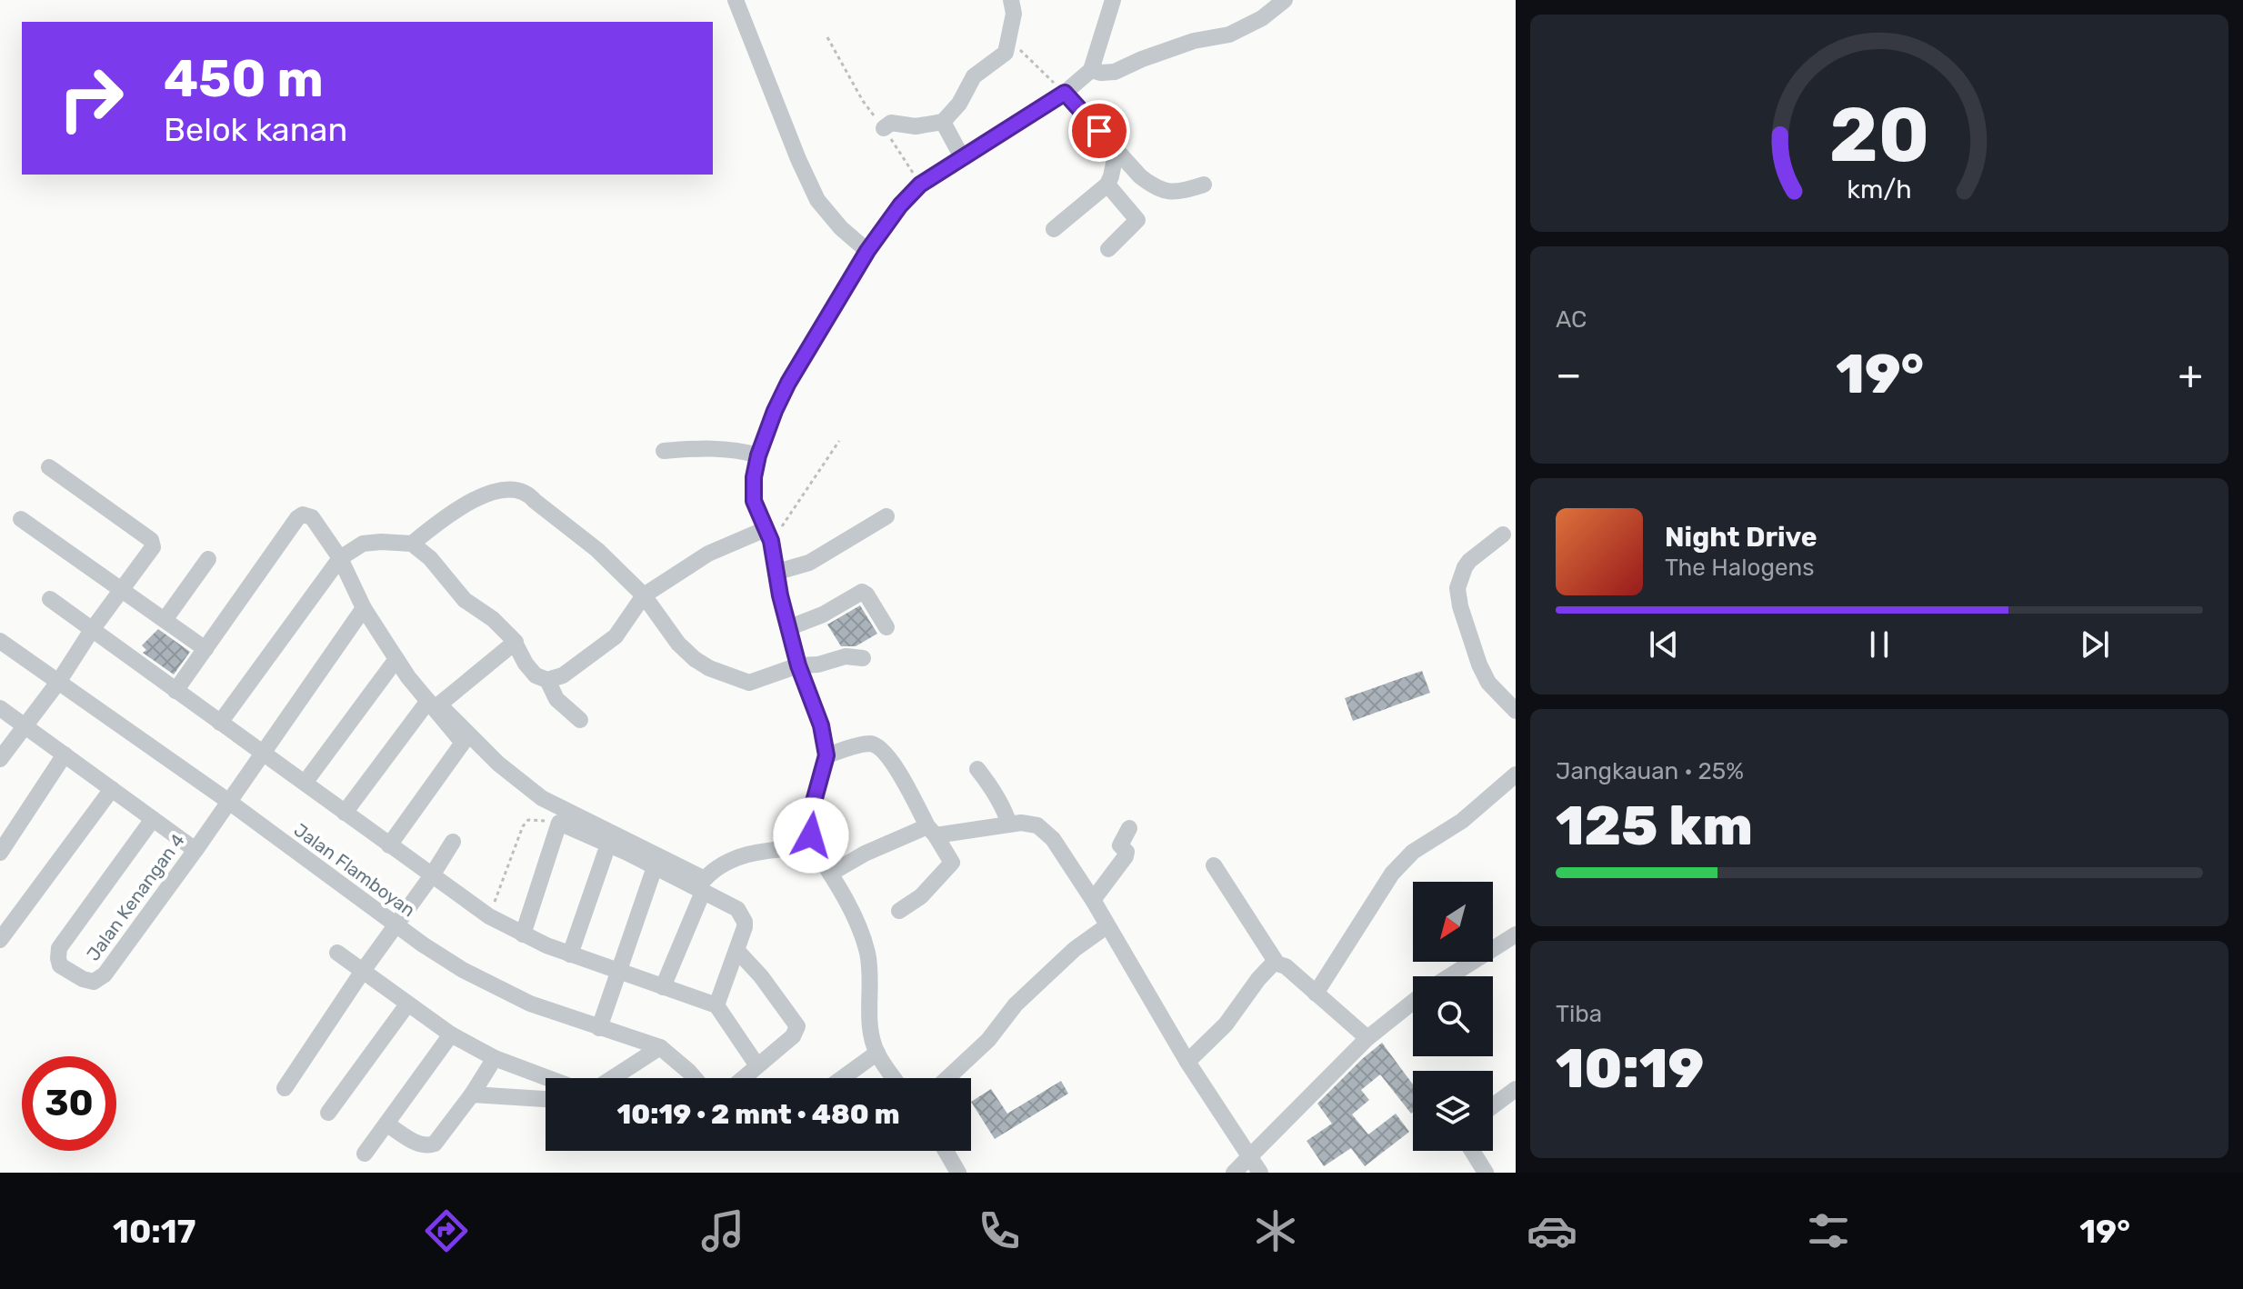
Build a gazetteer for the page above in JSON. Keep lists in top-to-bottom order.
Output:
{
  "streets": {
    "street": ["Jalan Flamboyan", "Jalan Kenangan 4"]
  },
  "crossings": [
    ["Jalan Flamboyan", "Jalan Kenangan 4"]
  ],
  "north": "bottom left",
  "page": {
    "turn": ["450 m", "Belok kanan"],
    "tile": [
      "AC",
      ["Jangkauan · 25%", "125 km"],
      ["Tiba", "10:19"]
    ],
    "heat": ["−", "19°", "+"],
    "song": ["Night Drive", "The Halogens"],
    "limit": "30",
    "trip": "10:19 · 2 mnt · 480 m",
    "tabs": ["10:17", "19°"],
    "gauge": ["20", "km/h"]
  }
}
